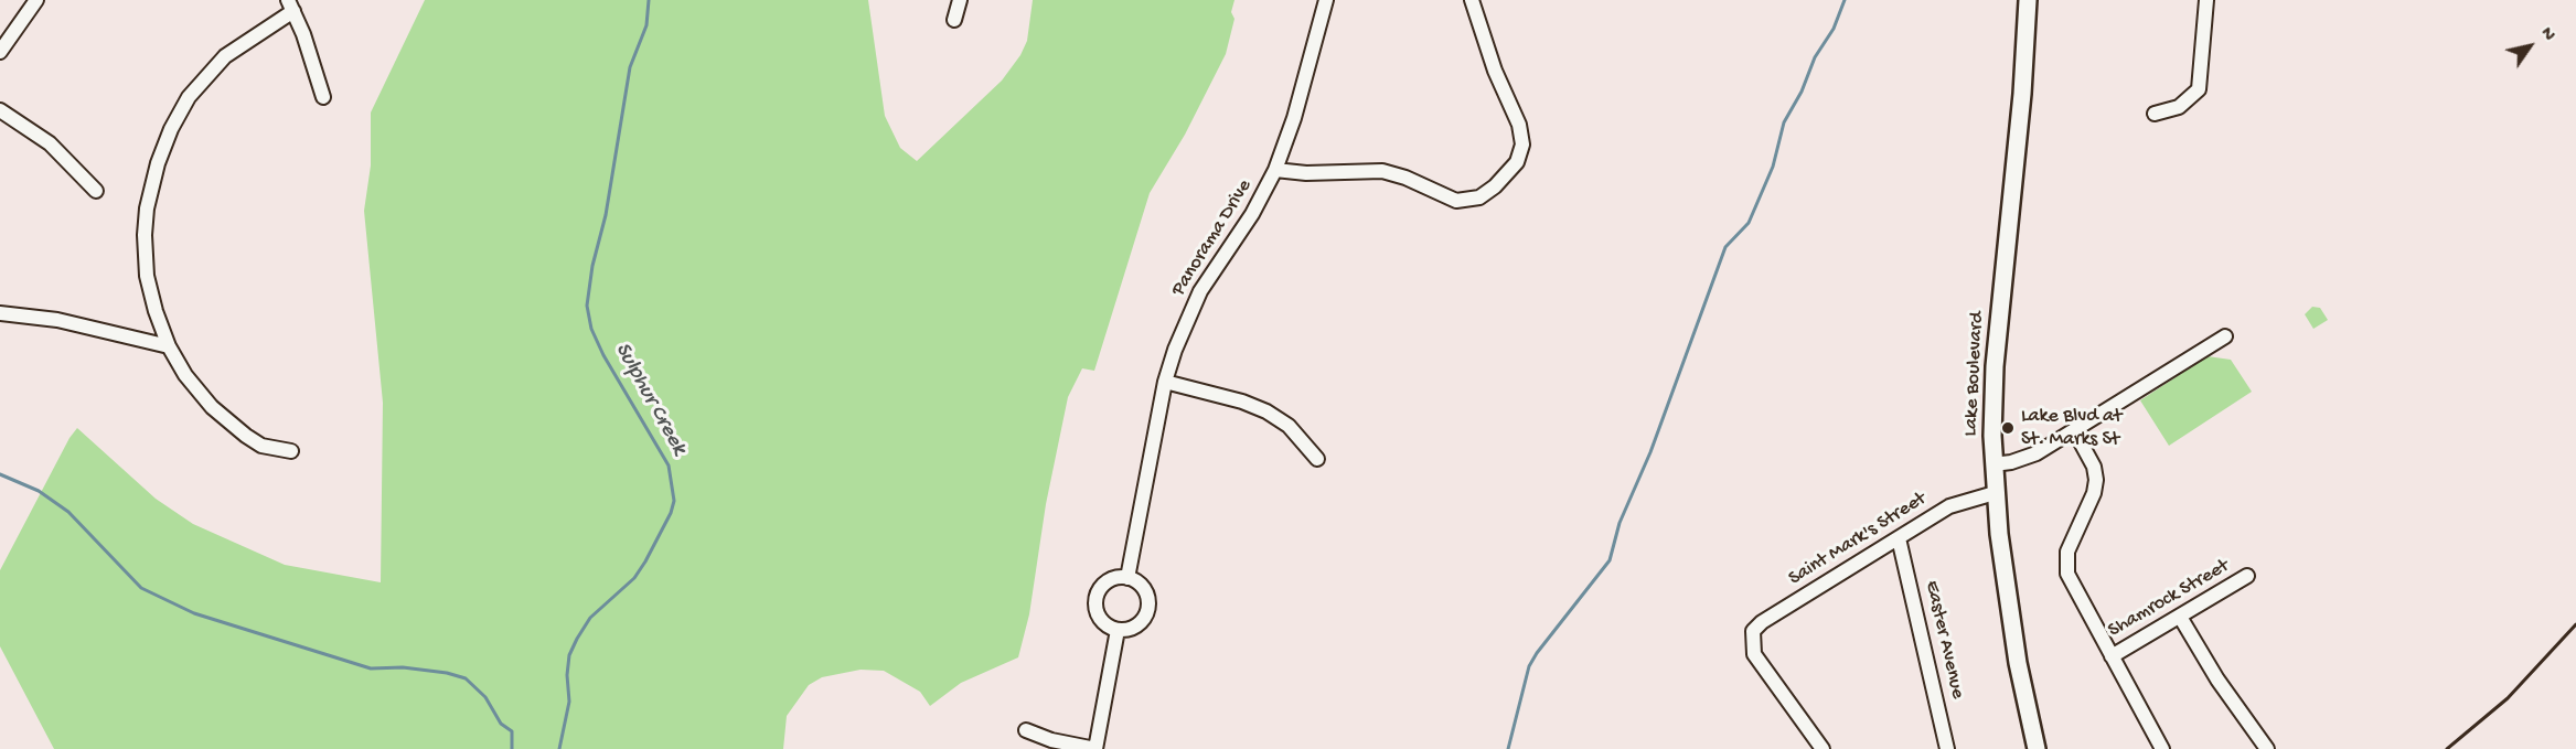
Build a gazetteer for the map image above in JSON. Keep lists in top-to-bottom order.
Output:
{
  "streets": {
    "main road": ["Lake Boulevard"],
    "street": [
      "Panorama Drive",
      "Saint Mark's Street",
      "Shamrock Street",
      "Easter Avenue"
    ]
  },
  "crossings": [
    ["Lake Boulevard", "Saint Mark's Street"],
    ["Saint Mark's Street", "Easter Avenue"]
  ],
  "water": ["Sulphur Creek"],
  "places": ["Lake Blvd at St. Marks St"],
  "north": "top right"
}
